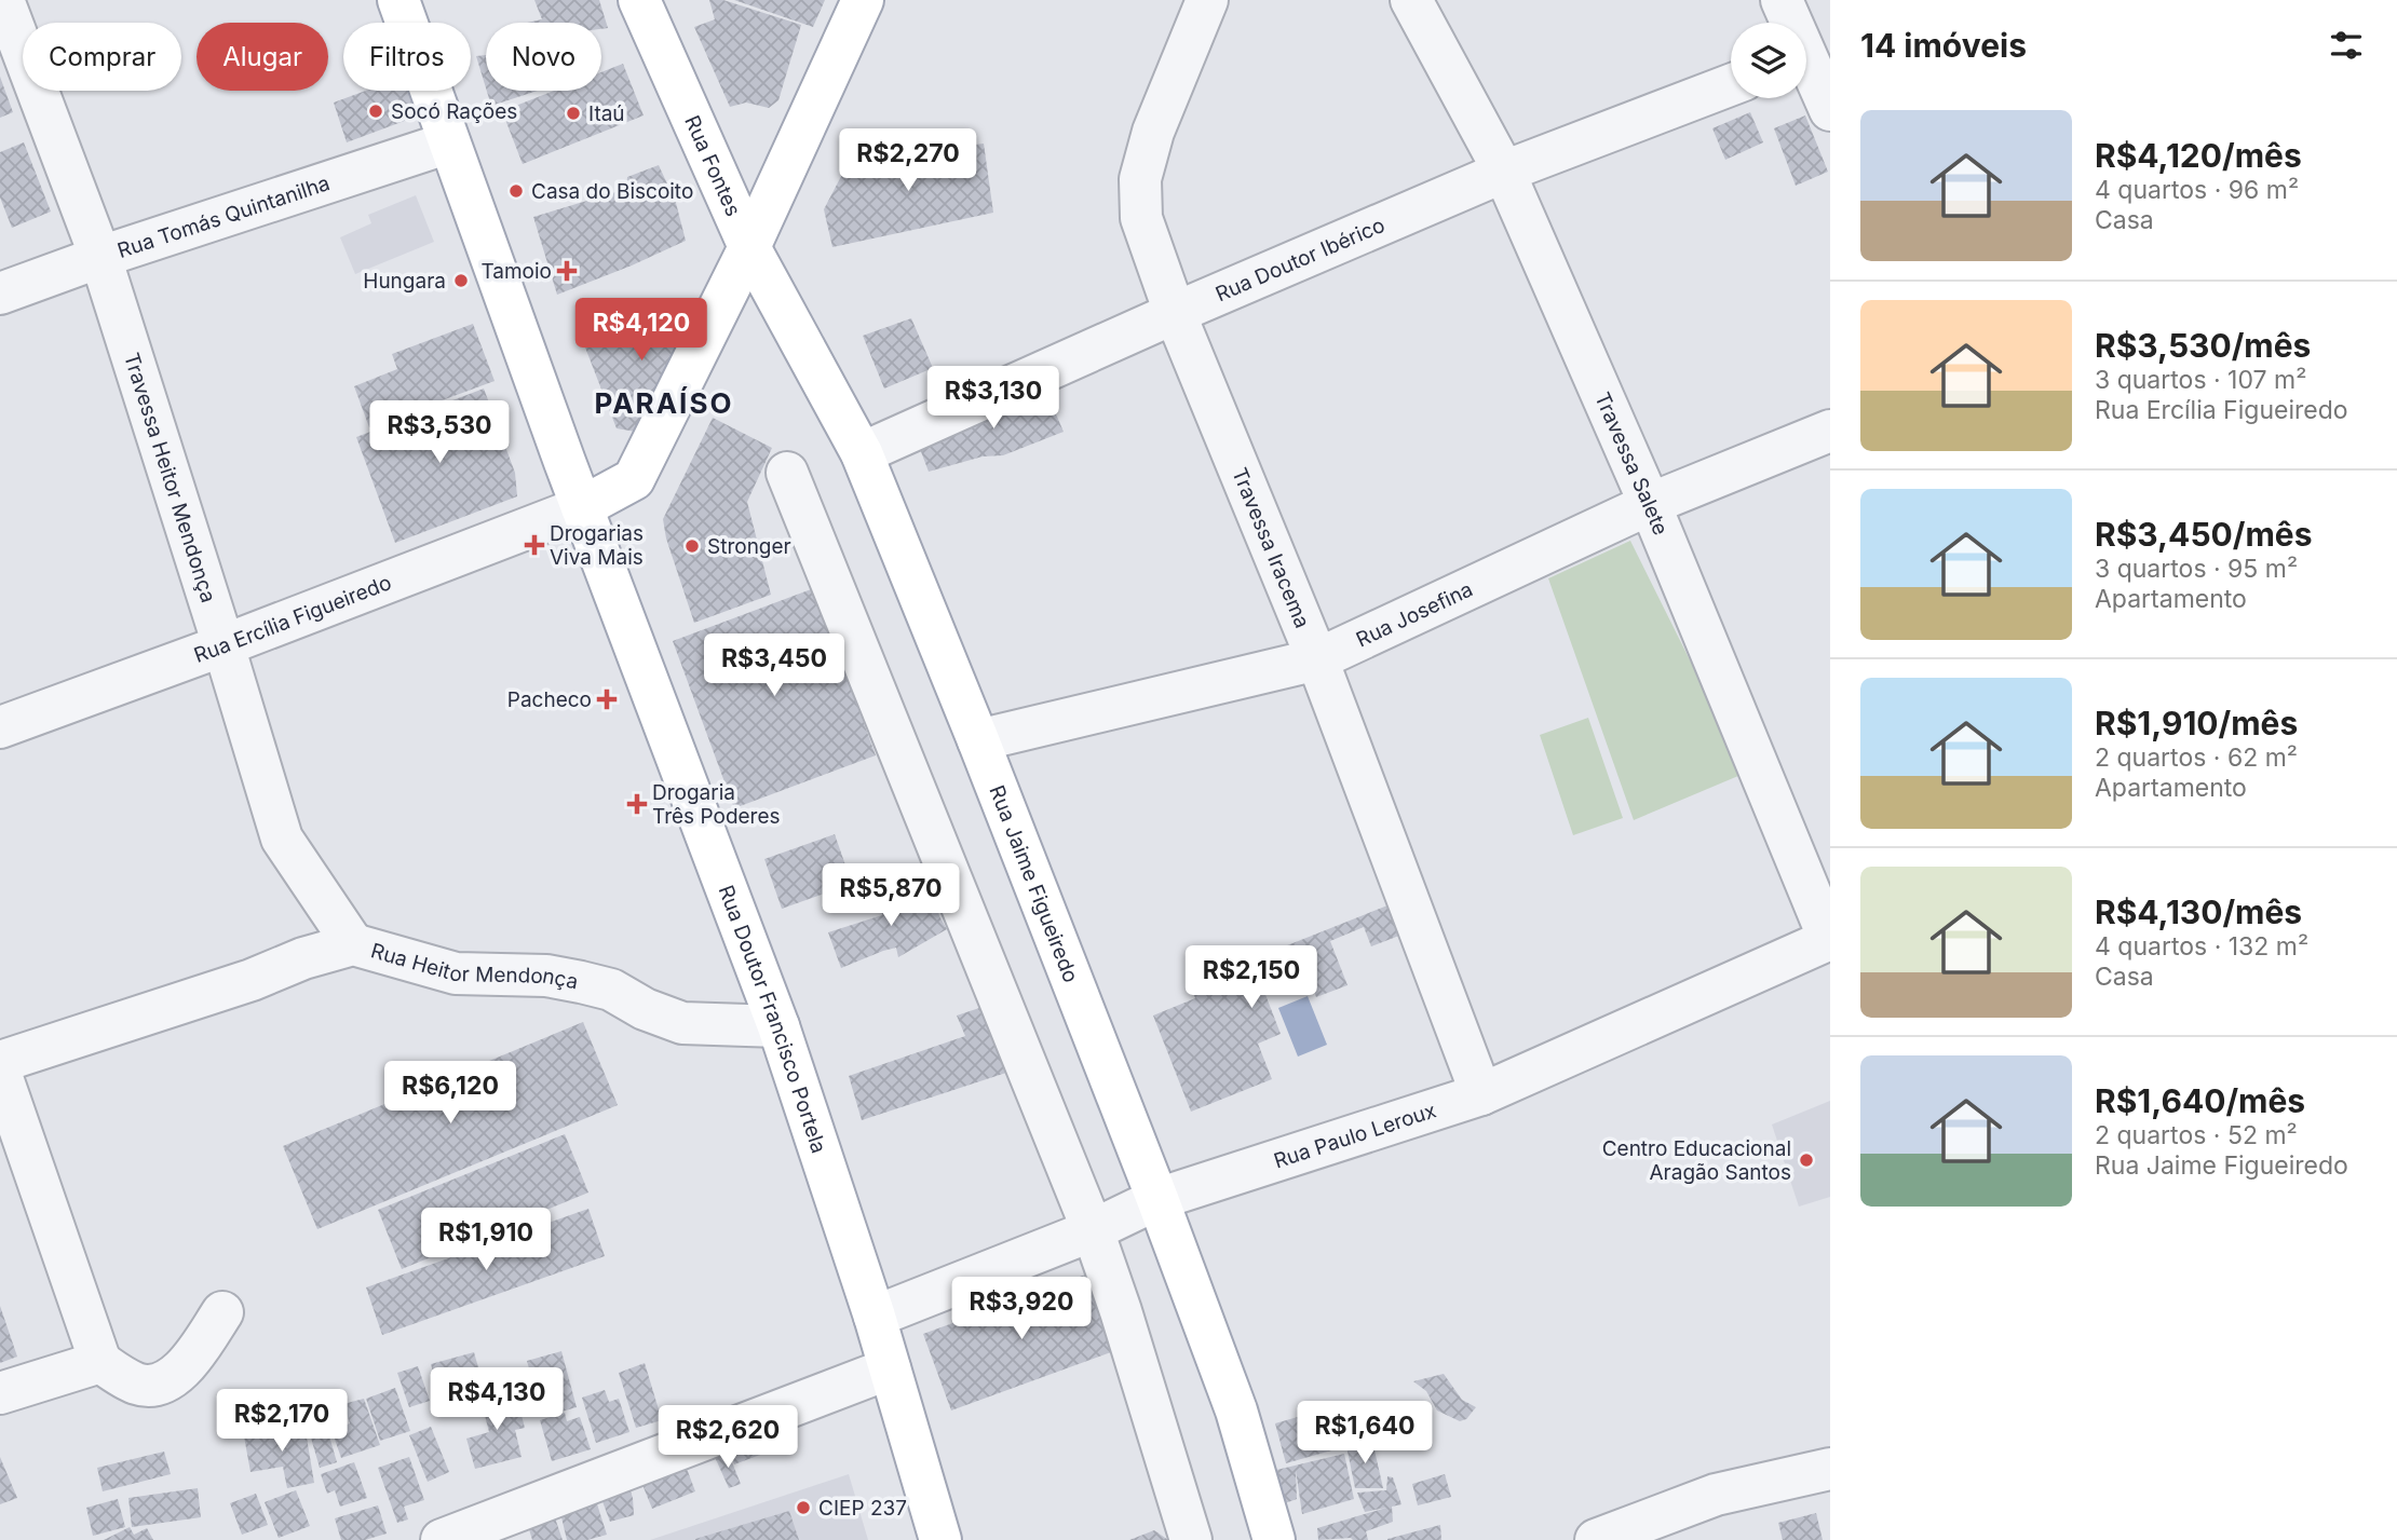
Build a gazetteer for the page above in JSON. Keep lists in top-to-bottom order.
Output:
{
  "streets": {
    "main road": ["Rua Fontes", "Rua Jaime Figueiredo", "Rua Doutor Francisco Portela"],
    "street": [
      "Rua Tomás Quintanilha",
      "Rua Doutor Ibérico",
      "Travessa Salete",
      "Travessa Heitor Mendonça",
      "Travessa Iracema",
      "Rua Josefina",
      "Rua Ercília Figueiredo",
      "Rua Heitor Mendonça",
      "Rua Paulo Leroux"
    ]
  },
  "crossings": [
    ["Rua Fontes", "Rua Jaime Figueiredo"],
    ["Rua Tomás Quintanilha", "Travessa Heitor Mendonça"],
    ["Rua Tomás Quintanilha", "Rua Doutor Francisco Portela"],
    ["Rua Doutor Ibérico", "Travessa Salete"],
    ["Rua Doutor Ibérico", "Travessa Iracema"],
    ["Rua Doutor Ibérico", "Rua Jaime Figueiredo"],
    ["Travessa Salete", "Rua Josefina"],
    ["Travessa Salete", "Rua Paulo Leroux"],
    ["Travessa Heitor Mendonça", "Rua Ercília Figueiredo"],
    ["Travessa Heitor Mendonça", "Rua Heitor Mendonça"],
    ["Travessa Iracema", "Rua Josefina"],
    ["Travessa Iracema", "Rua Paulo Leroux"],
    ["Rua Josefina", "Rua Jaime Figueiredo"],
    ["Rua Ercília Figueiredo", "Rua Doutor Francisco Portela"],
    ["Rua Jaime Figueiredo", "Rua Paulo Leroux"],
    ["Rua Heitor Mendonça", "Rua Doutor Francisco Portela"],
    ["Rua Doutor Francisco Portela", "Rua Paulo Leroux"]
  ],
  "districts": ["PARAÍSO"],
  "places": {
    "other": [
      "Socó Rações",
      "Itaú",
      "Casa do Biscoito",
      "Hungara",
      "Stronger",
      "Centro Educacional Aragão Santos",
      "CIEP 237"
    ],
    "health": [
      "Tamoio",
      "Drogarias Viva Mais",
      "Pacheco",
      "Drogaria Três Poderes"
    ]
  },
  "page": {
    "heading": "14 imóveis",
    "chip": [
      "Comprar",
      "Alugar",
      "Filtros",
      "Novo"
    ],
    "list": [
      {
        "name": "R$4,120/mês",
        "note": "4 quartos · 96 m² · Casa"
      },
      {
        "name": "R$3,530/mês",
        "note": "3 quartos · 107 m² · Rua Ercília Figueiredo"
      },
      {
        "name": "R$3,450/mês",
        "note": "3 quartos · 95 m² · Apartamento"
      },
      {
        "name": "R$1,910/mês",
        "note": "2 quartos · 62 m² · Apartamento"
      },
      {
        "name": "R$4,130/mês",
        "note": "4 quartos · 132 m² · Casa"
      },
      {
        "name": "R$1,640/mês",
        "note": "2 quartos · 52 m² · Rua Jaime Figueiredo"
      }
    ],
    "price": [
      "R$2,270",
      "R$4,120",
      "R$3,130",
      "R$3,530",
      "R$3,450",
      "R$5,870",
      "R$2,150",
      "R$6,120",
      "R$1,910",
      "R$3,920",
      "R$4,130",
      "R$2,170",
      "R$1,640",
      "R$2,620"
    ]
  }
}
